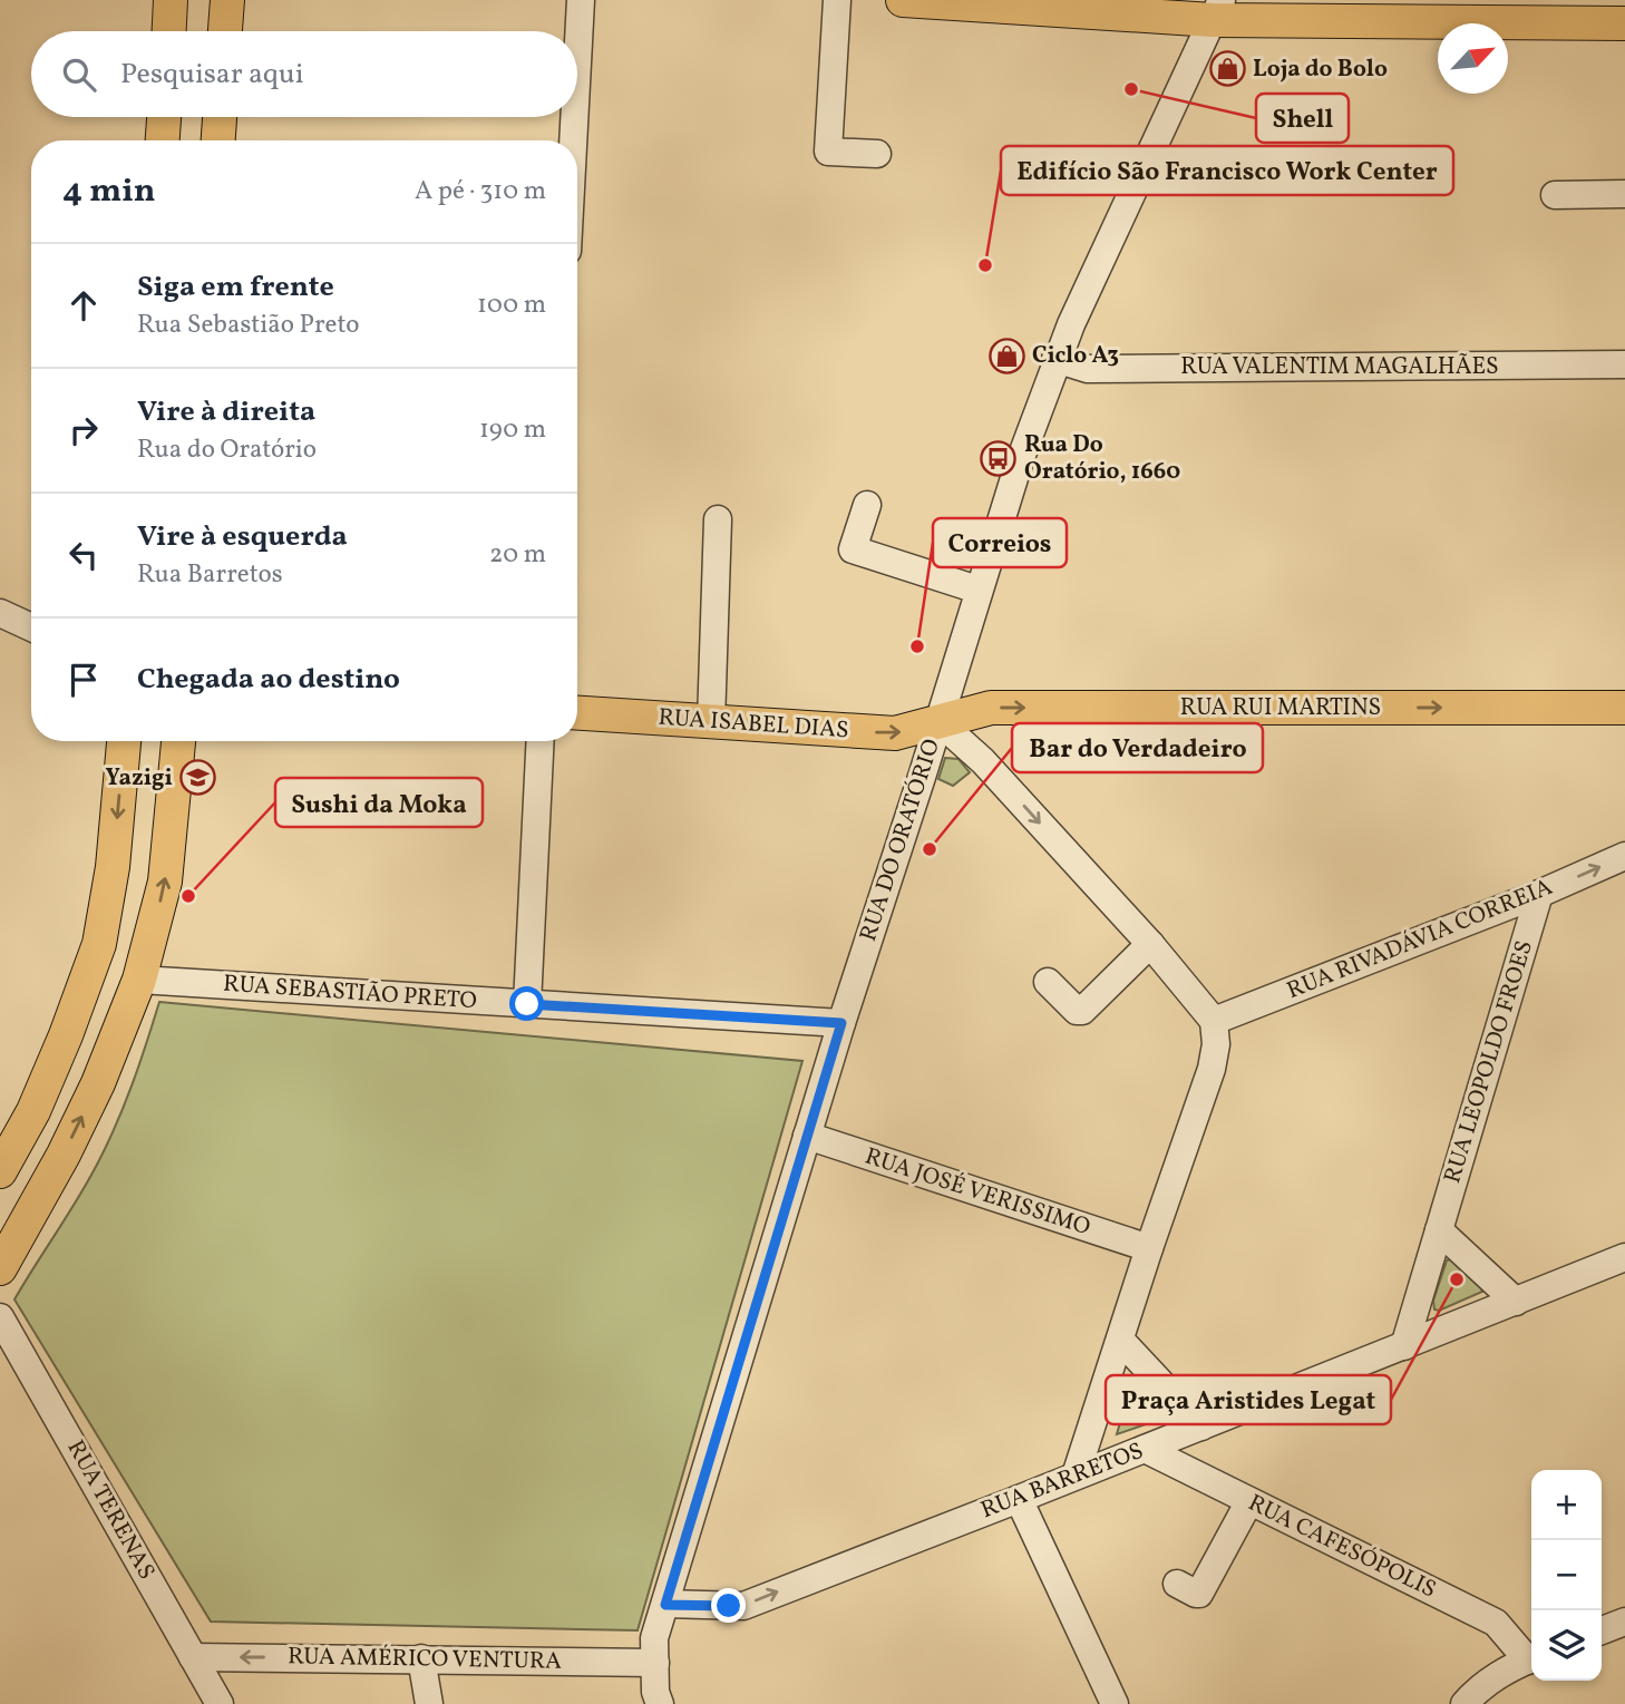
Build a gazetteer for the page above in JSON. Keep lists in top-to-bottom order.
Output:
{
  "streets": {
    "main road": ["RUA RUI MARTINS", "RUA ISABEL DIAS"],
    "street": [
      "RUA VALENTIM MAGALHÃES",
      "RUA DO ORATÓRIO",
      "RUA RIVADÁVIA CORREIA",
      "RUA SEBASTIÃO PRETO",
      "RUA LEOPOLDO FROES",
      "RUA JOSÉ VERISSIMO",
      "RUA BARRETOS",
      "RUA TERENAS",
      "RUA CAFESÓPOLIS",
      "RUA AMÉRICO VENTURA"
    ]
  },
  "crossings": [
    ["RUA VALENTIM MAGALHÃES", "RUA DO ORATÓRIO"],
    ["RUA RUI MARTINS", "RUA ISABEL DIAS"],
    ["RUA RUI MARTINS", "RUA DO ORATÓRIO"],
    ["RUA ISABEL DIAS", "RUA DO ORATÓRIO"],
    ["RUA DO ORATÓRIO", "RUA SEBASTIÃO PRETO"],
    ["RUA DO ORATÓRIO", "RUA JOSÉ VERISSIMO"],
    ["RUA DO ORATÓRIO", "RUA BARRETOS"],
    ["RUA DO ORATÓRIO", "RUA AMÉRICO VENTURA"],
    ["RUA RIVADÁVIA CORREIA", "RUA LEOPOLDO FROES"],
    ["RUA LEOPOLDO FROES", "RUA BARRETOS"],
    ["RUA BARRETOS", "RUA CAFESÓPOLIS"],
    ["RUA TERENAS", "RUA AMÉRICO VENTURA"]
  ],
  "one_way": [
    "RUA RUI MARTINS",
    "RUA ISABEL DIAS",
    "RUA BARRETOS",
    "RUA AMÉRICO VENTURA"
  ],
  "places": {
    "shop": ["Loja do Bolo", "Ciclo A3"],
    "other": [
      "Shell",
      "Edifício São Francisco Work Center",
      "Correios",
      "Bar do Verdadeiro",
      "Sushi da Moka",
      "Praça Aristides Legat"
    ],
    "bus stop": ["Rua Do Oratório, 1660"],
    "school or university": ["Yazigi"]
  },
  "north": "top right",
  "page": {
    "search": "Pesquisar aqui",
    "heading": ["4 min", "A pé · 310 m"],
    "list": [
      ["Siga em frente", "Rua Sebastião Preto", "100 m"],
      ["Vire à direita", "Rua do Oratório", "190 m"],
      ["Vire à esquerda", "Rua Barretos", "20 m"],
      "Chegada ao destino"
    ],
    "map_buttons": ["+", "−"]
  }
}
